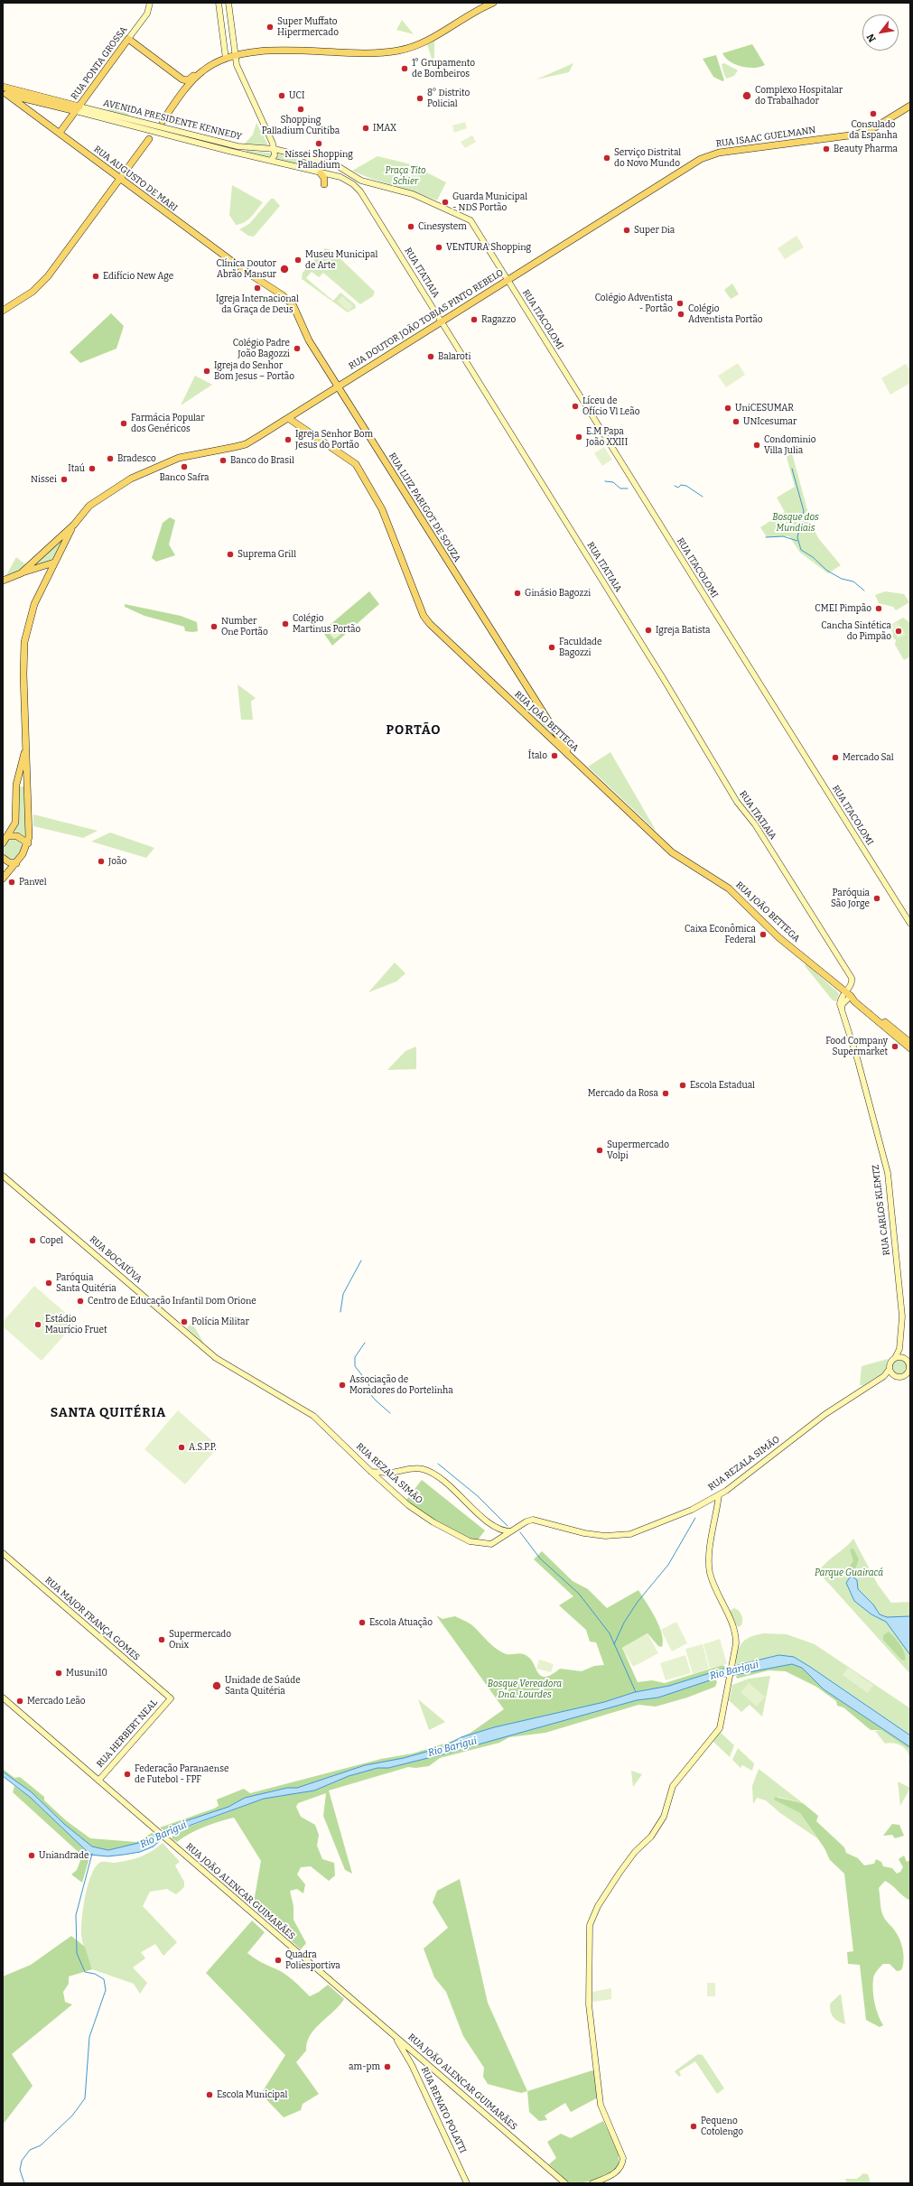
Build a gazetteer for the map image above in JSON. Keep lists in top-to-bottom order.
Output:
{
  "streets": {
    "main road": [
      "RUA PONTA GROSSA",
      "AVENIDA PRESIDENTE KENNEDY",
      "RUA ISAAC GUELMANN",
      "RUA AUGUSTO DE MARI",
      "RUA ITATIAIA",
      "RUA DOUTOR JOÃO TOBIAS PINTO REBELO",
      "RUA ITACOLOMI",
      "RUA LUIZ PARIGOT DE SOUZA",
      "RUA JOÃO BETTEGA",
      "RUA CARLOS KLEMTZ",
      "RUA BOCAIÚVA",
      "RUA REZALA SIMÃO",
      "RUA MAJOR FRANÇA GOMES",
      "RUA HERBERT NEAL",
      "RUA JOÃO ALENCAR GUIMARÃES",
      "RUA RENATO POLATTI"
    ]
  },
  "crossings": [
    ["RUA PONTA GROSSA", "AVENIDA PRESIDENTE KENNEDY"],
    ["RUA PONTA GROSSA", "RUA AUGUSTO DE MARI"],
    ["AVENIDA PRESIDENTE KENNEDY", "RUA AUGUSTO DE MARI"],
    ["AVENIDA PRESIDENTE KENNEDY", "RUA ITATIAIA"],
    ["AVENIDA PRESIDENTE KENNEDY", "RUA ITACOLOMI"],
    ["RUA ISAAC GUELMANN", "RUA DOUTOR JOÃO TOBIAS PINTO REBELO"],
    ["RUA AUGUSTO DE MARI", "RUA LUIZ PARIGOT DE SOUZA"],
    ["RUA ITATIAIA", "RUA DOUTOR JOÃO TOBIAS PINTO REBELO"],
    ["RUA ITATIAIA", "RUA CARLOS KLEMTZ"],
    ["RUA DOUTOR JOÃO TOBIAS PINTO REBELO", "RUA ITACOLOMI"],
    ["RUA DOUTOR JOÃO TOBIAS PINTO REBELO", "RUA LUIZ PARIGOT DE SOUZA"],
    ["RUA DOUTOR JOÃO TOBIAS PINTO REBELO", "RUA JOÃO BETTEGA"],
    ["RUA LUIZ PARIGOT DE SOUZA", "RUA JOÃO BETTEGA"],
    ["RUA JOÃO BETTEGA", "RUA CARLOS KLEMTZ"],
    ["RUA CARLOS KLEMTZ", "RUA REZALA SIMÃO"],
    ["RUA BOCAIÚVA", "RUA REZALA SIMÃO"],
    ["RUA MAJOR FRANÇA GOMES", "RUA HERBERT NEAL"],
    ["RUA HERBERT NEAL", "RUA JOÃO ALENCAR GUIMARÃES"],
    ["RUA JOÃO ALENCAR GUIMARÃES", "RUA RENATO POLATTI"]
  ],
  "districts": ["PORTÃO", "SANTA QUITÉRIA"],
  "water": ["Rio Barigui"],
  "parks": [
    "Praça Tito Schier",
    "Bosque dos Mundiais",
    "Parque Guairacá",
    "Bosque Vereadora Dna. Lourdes"
  ],
  "places": [
    "Super Muffato Hipermercado",
    "1° Grupamento de Bombeiros",
    "UCI",
    "Complexo Hospitalar do Trabalhador",
    "8° Distrito Policial",
    "Shopping Palladium Curitiba",
    "Consulado da Espanha",
    "IMAX",
    "Nissei Shopping Palladium",
    "Beauty Pharma",
    "Serviço Distrital do Novo Mundo",
    "Guarda Municipal - NDS Portão",
    "Cinesystem",
    "Super Dia",
    "VENTURA Shopping",
    "Museu Municipal de Arte",
    "Clínica Doutor Abrão Mansur",
    "Edifício New Age",
    "Igreja Internacional da Graça de Deus",
    "Colégio Adventista - Portão",
    "Colégio Adventista Portão",
    "Ragazzo",
    "Colégio Padre João Bagozzi",
    "Balaroti",
    "Igreja do Senhor Bom Jesus – Portão",
    "Líceu de Ofício Vl Leão",
    "UniCESUMAR",
    "UNIcesumar",
    "Farmácia Popular dos Genéricos",
    "E.M Papa João XXIII",
    "Igreja Senhor Bom Jesus do Portão",
    "Condominio Villa Julia",
    "Bradesco",
    "Banco do Brasil",
    "Banco Safra",
    "Itaú",
    "Nissei",
    "Suprema Grill",
    "Ginásio Bagozzi",
    "CMEI Pimpão",
    "Colégio Martinus Portão",
    "Number One Portão",
    "Igreja Batista",
    "Cancha Sintética do Pimpão",
    "Faculdade Bagozzi",
    "Ítalo",
    "Mercado Sal",
    "João",
    "Panvel",
    "Paróquia São Jorge",
    "Caixa Econômica Federal",
    "Food Company Supermarket",
    "Escola Estadual",
    "Mercado da Rosa",
    "Supermercado Volpi",
    "Copel",
    "Paróquia Santa Quitéria",
    "Centro de Educação Infantil Dom Orione",
    "Polícia Militar",
    "Estádio Maurício Fruet",
    "Associação de Moradores do Portelinha",
    "A.S.P.P.",
    "Escola Atuação",
    "Supermercado Onix",
    "Musuni10",
    "Unidade de Saúde Santa Quitéria",
    "Mercado Leão",
    "Federação Paranaense de Futebol - FPF",
    "Uniandrade",
    "Quadra Poliesportiva",
    "am-pm",
    "Escola Municipal",
    "Pequeno Cotolengo"
  ],
  "north": "bottom left"
}
